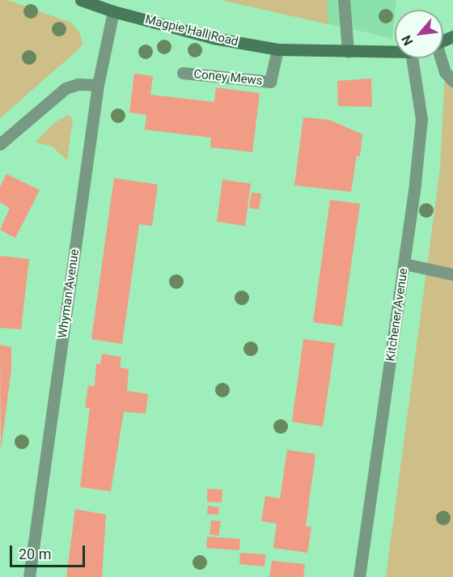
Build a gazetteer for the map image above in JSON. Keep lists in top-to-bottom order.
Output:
{
  "streets": {
    "street": [
      "Magpie Hall Road",
      "Coney Mews",
      "Whyman Avenue",
      "Kitchener Avenue"
    ]
  },
  "crossings": [
    ["Magpie Hall Road", "Coney Mews"],
    ["Magpie Hall Road", "Whyman Avenue"]
  ],
  "scale_bar": "20 m",
  "north": "bottom left"
}
